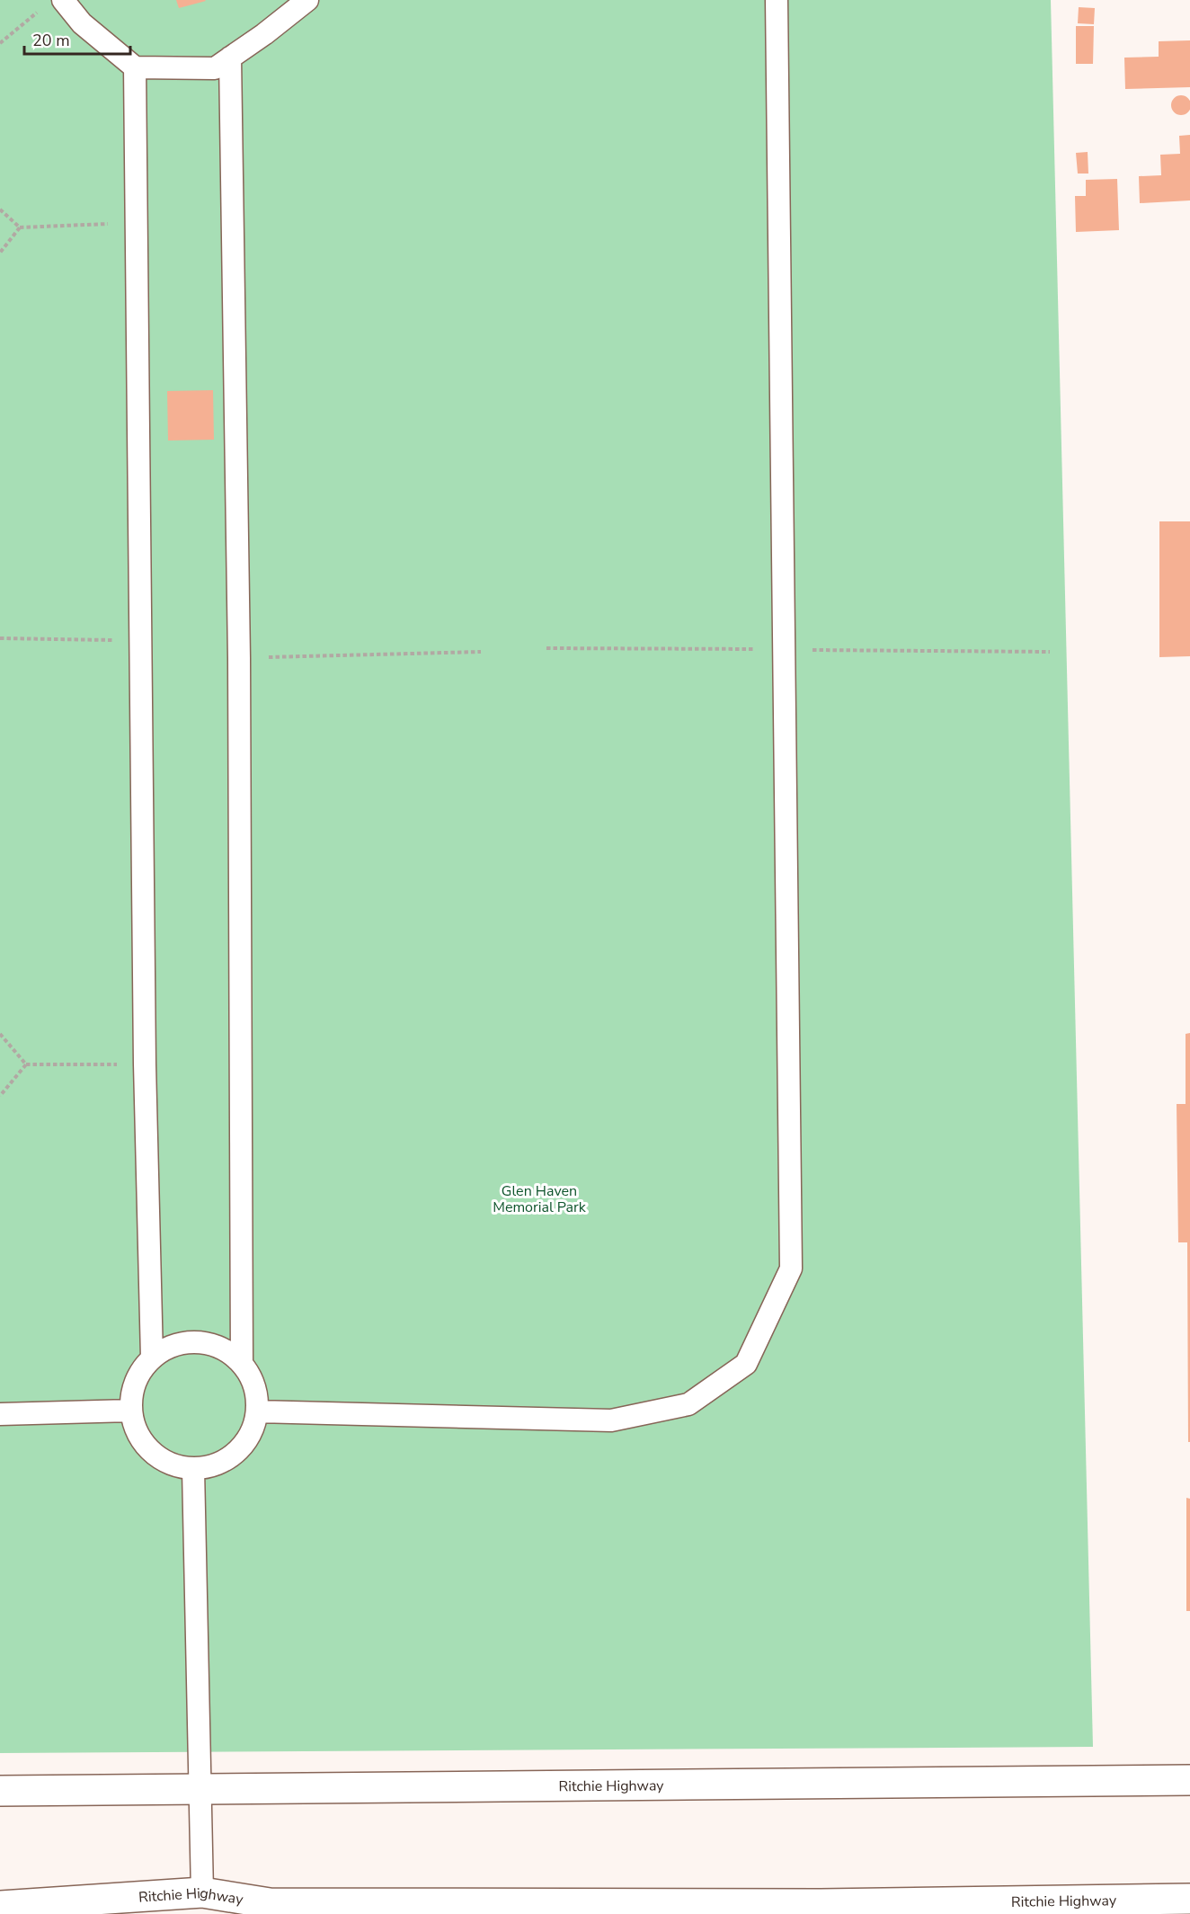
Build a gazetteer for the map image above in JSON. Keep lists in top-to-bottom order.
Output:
{
  "streets": {
    "main road": ["Ritchie Highway"]
  },
  "parks": ["Glen Haven Memorial Park"],
  "scale_bar": "20 m"
}
